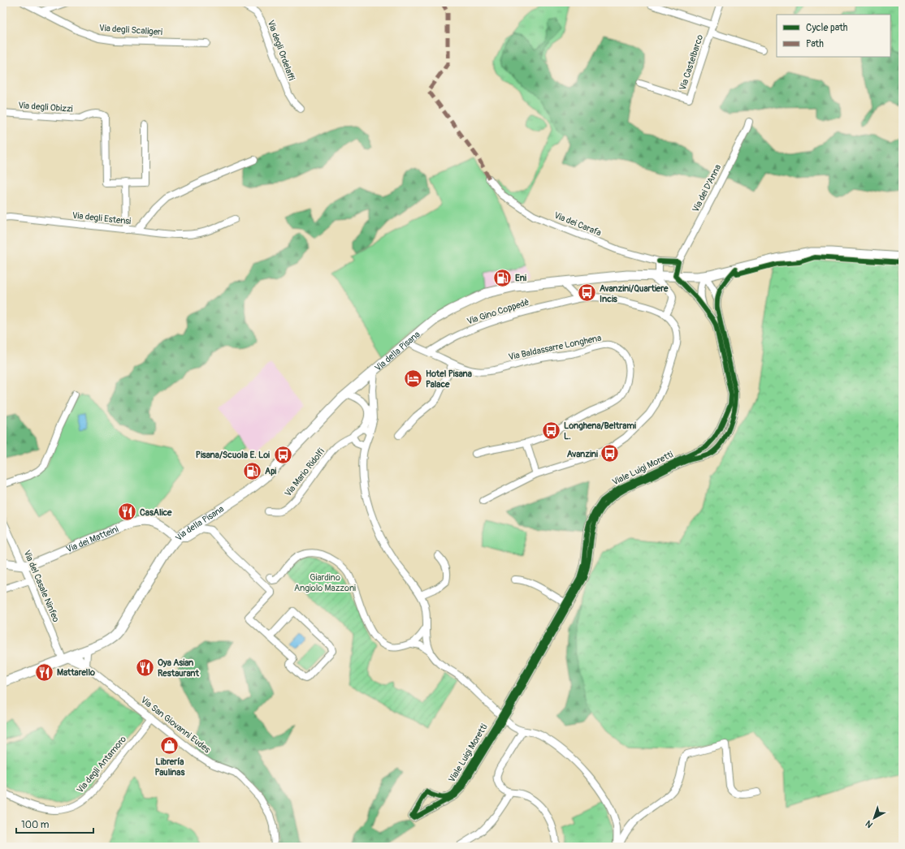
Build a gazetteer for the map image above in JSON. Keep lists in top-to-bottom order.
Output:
{
  "streets": {
    "main road": ["Via della Pisana", "Via dei Matteini"],
    "street": [
      "Via degli Scaligeri",
      "Via degli Ordelaffi",
      "Via Castelbarco",
      "Via degli Obizzi",
      "Via dei D’Anna",
      "Via degli Estensi",
      "Via dei Carafa",
      "Via Gino Coppedè",
      "Via Baldassarre Longhena",
      "Viale Luigi Moretti",
      "Via Mario Ridolfi",
      "Via del Casale Ninfeo",
      "Via San Giovanni Eudes",
      "Via degli Antamoro"
    ]
  },
  "crossings": [
    ["Via dei D’Anna", "Via dei Carafa"],
    ["Via dei D’Anna", "Via della Pisana"],
    ["Via dei D’Anna", "Viale Luigi Moretti"],
    ["Via Gino Coppedè", "Via Baldassarre Longhena"],
    ["Via Baldassarre Longhena", "Via della Pisana"],
    ["Via della Pisana", "Viale Luigi Moretti"],
    ["Via della Pisana", "Via dei Matteini"],
    ["Via della Pisana", "Via del Casale Ninfeo"],
    ["Via della Pisana", "Via San Giovanni Eudes"],
    ["Via dei Matteini", "Via del Casale Ninfeo"],
    ["Via del Casale Ninfeo", "Via San Giovanni Eudes"],
    ["Via San Giovanni Eudes", "Via degli Antamoro"]
  ],
  "parks": ["Giardino Angiolo Mazzoni"],
  "places": {
    "fuel station": ["Eni", "Api"],
    "bus stop": [
      "Avanzini/Quartiere Incis",
      "Longhena/Beltrami L.",
      "Avanzini",
      "Pisana/Scuola E. Loi"
    ],
    "hotel": ["Hotel Pisana Palace"],
    "restaurant": ["CasAlice", "Oya Asian Restaurant", "Mattarello"],
    "shop": ["Librería Paulinas"]
  },
  "legend": ["Cycle path", "Path"],
  "scale_bar": "100 m",
  "north": "bottom left"
}
